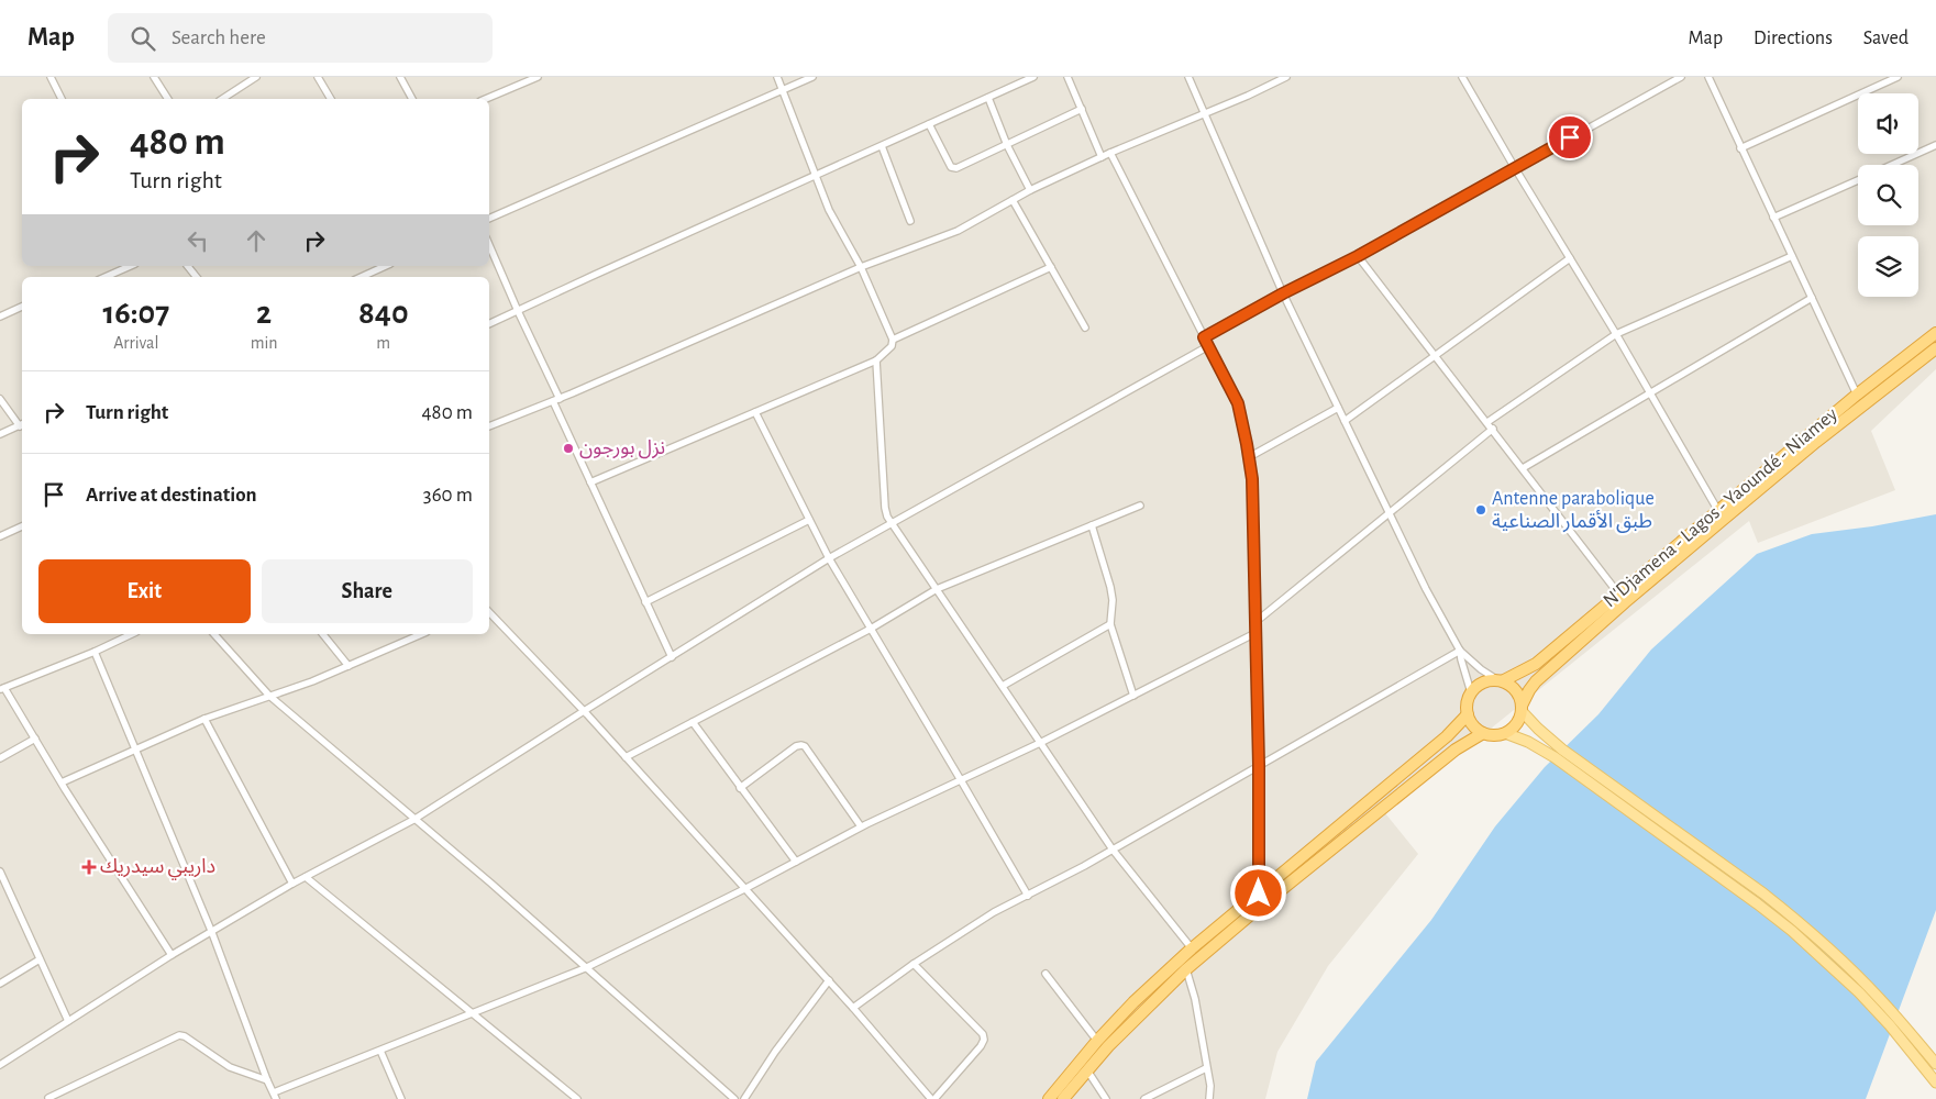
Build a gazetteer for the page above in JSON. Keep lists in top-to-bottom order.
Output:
{
  "streets": {
    "highway": ["N'Djamena - Lagos - Yaoundé - Niamey"]
  },
  "places": {
    "other": ["نزل بورجون", "Antenne parabolique طبق الأقمار الصناعية"],
    "health": ["داريبي سيدريك"]
  },
  "page": {
    "header": "Map",
    "search": "Search here",
    "nav": ["Map", "Directions", "Saved"],
    "turn": ["480 m", "Turn right"],
    "eta": [
      "16:07",
      "Arrival",
      "2",
      "min",
      "840",
      "m"
    ],
    "list": [
      {
        "name": "Turn right",
        "value": "480 m"
      },
      {
        "name": "Arrive at destination",
        "value": "360 m"
      }
    ],
    "buttons": ["Exit", "Share"]
  }
}
